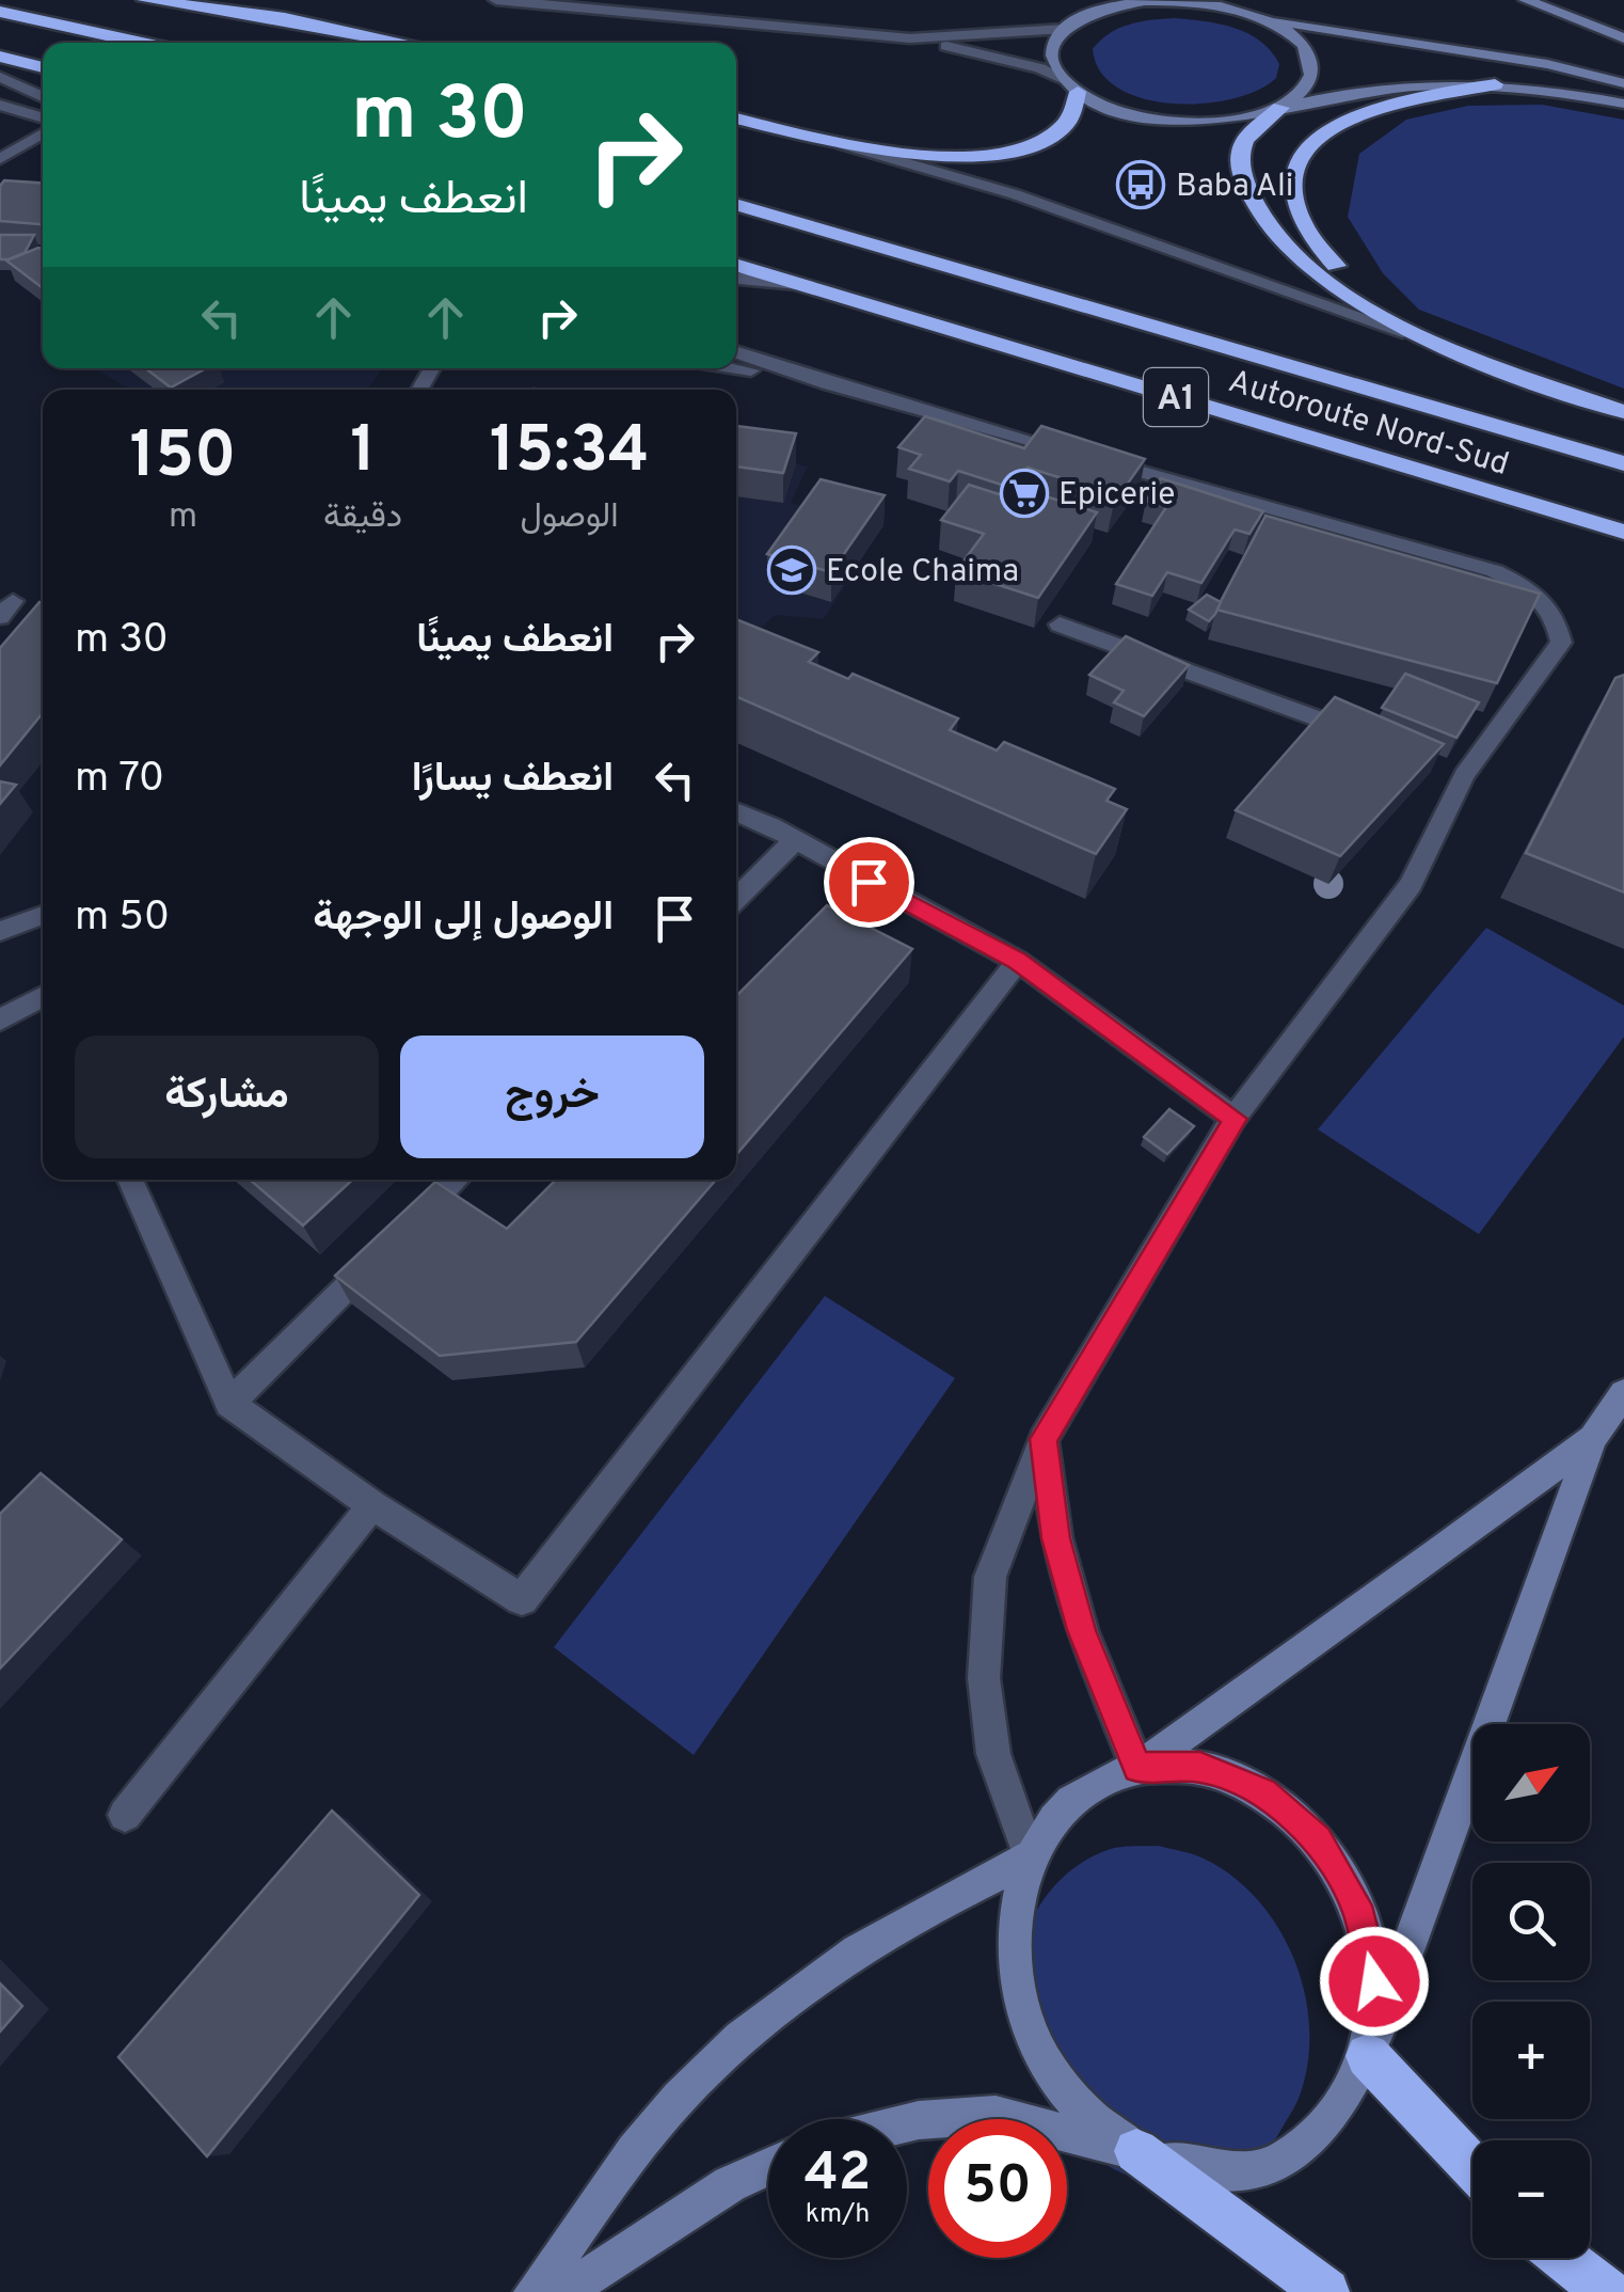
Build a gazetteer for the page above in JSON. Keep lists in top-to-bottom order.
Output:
{
  "streets": {
    "highway": ["A1", "Autoroute Nord-Sud"]
  },
  "places": {
    "bus stop": ["Baba Ali"],
    "supermarket": ["Epicerie"],
    "school or university": ["Ecole Chaima"]
  },
  "north": "top right",
  "page": {
    "turn": ["30 m", "انعطف يمينًا"],
    "eta": [
      "15:34",
      "الوصول",
      "1",
      "دقيقة",
      "150",
      "m"
    ],
    "list": [
      {
        "name": "انعطف يمينًا",
        "value": "30 m"
      },
      {
        "name": "انعطف يسارًا",
        "value": "70 m"
      },
      {
        "name": "الوصول إلى الوجهة",
        "value": "50 m"
      }
    ],
    "buttons": ["خروج", "مشاركة"],
    "map_buttons": ["+", "−"],
    "speed": "42 km/h",
    "limit": "50"
  }
}
